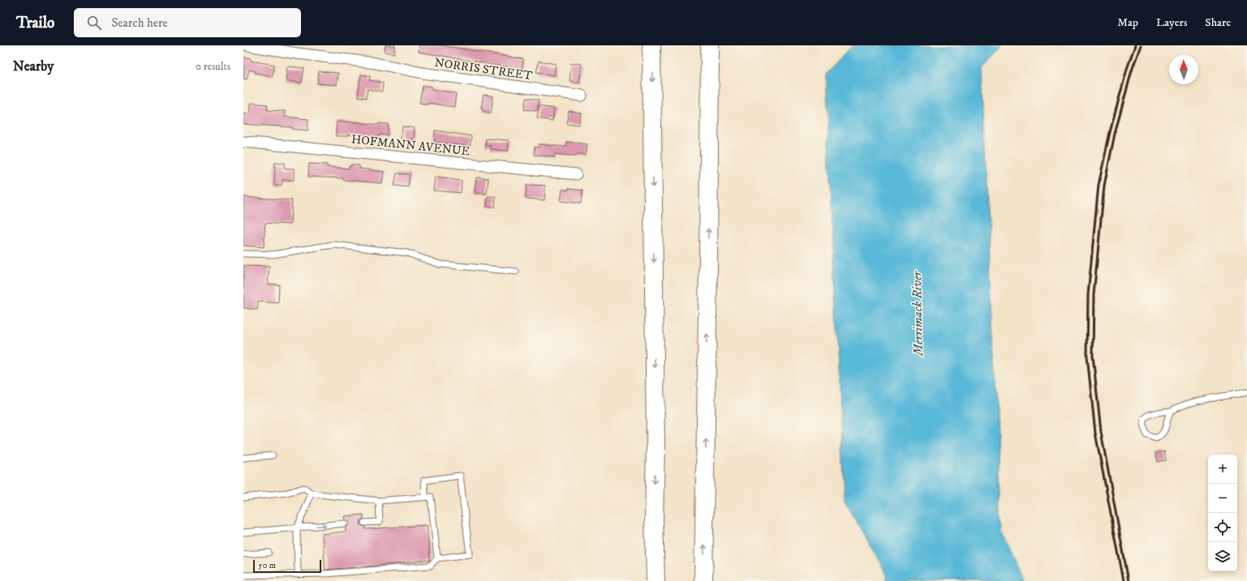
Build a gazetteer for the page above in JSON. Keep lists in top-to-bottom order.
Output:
{
  "streets": {
    "street": ["NORRIS STREET", "HOFMANN AVENUE"]
  },
  "water": ["Merrimack River"],
  "scale_bar": "50 m",
  "north": "top",
  "page": {
    "header": "Trailo",
    "search": "Search here",
    "nav": ["Map", "Layers", "Share"],
    "heading": ["Nearby", "0 results"],
    "map_buttons": ["+", "−"],
    "scale": "50 m"
  }
}
